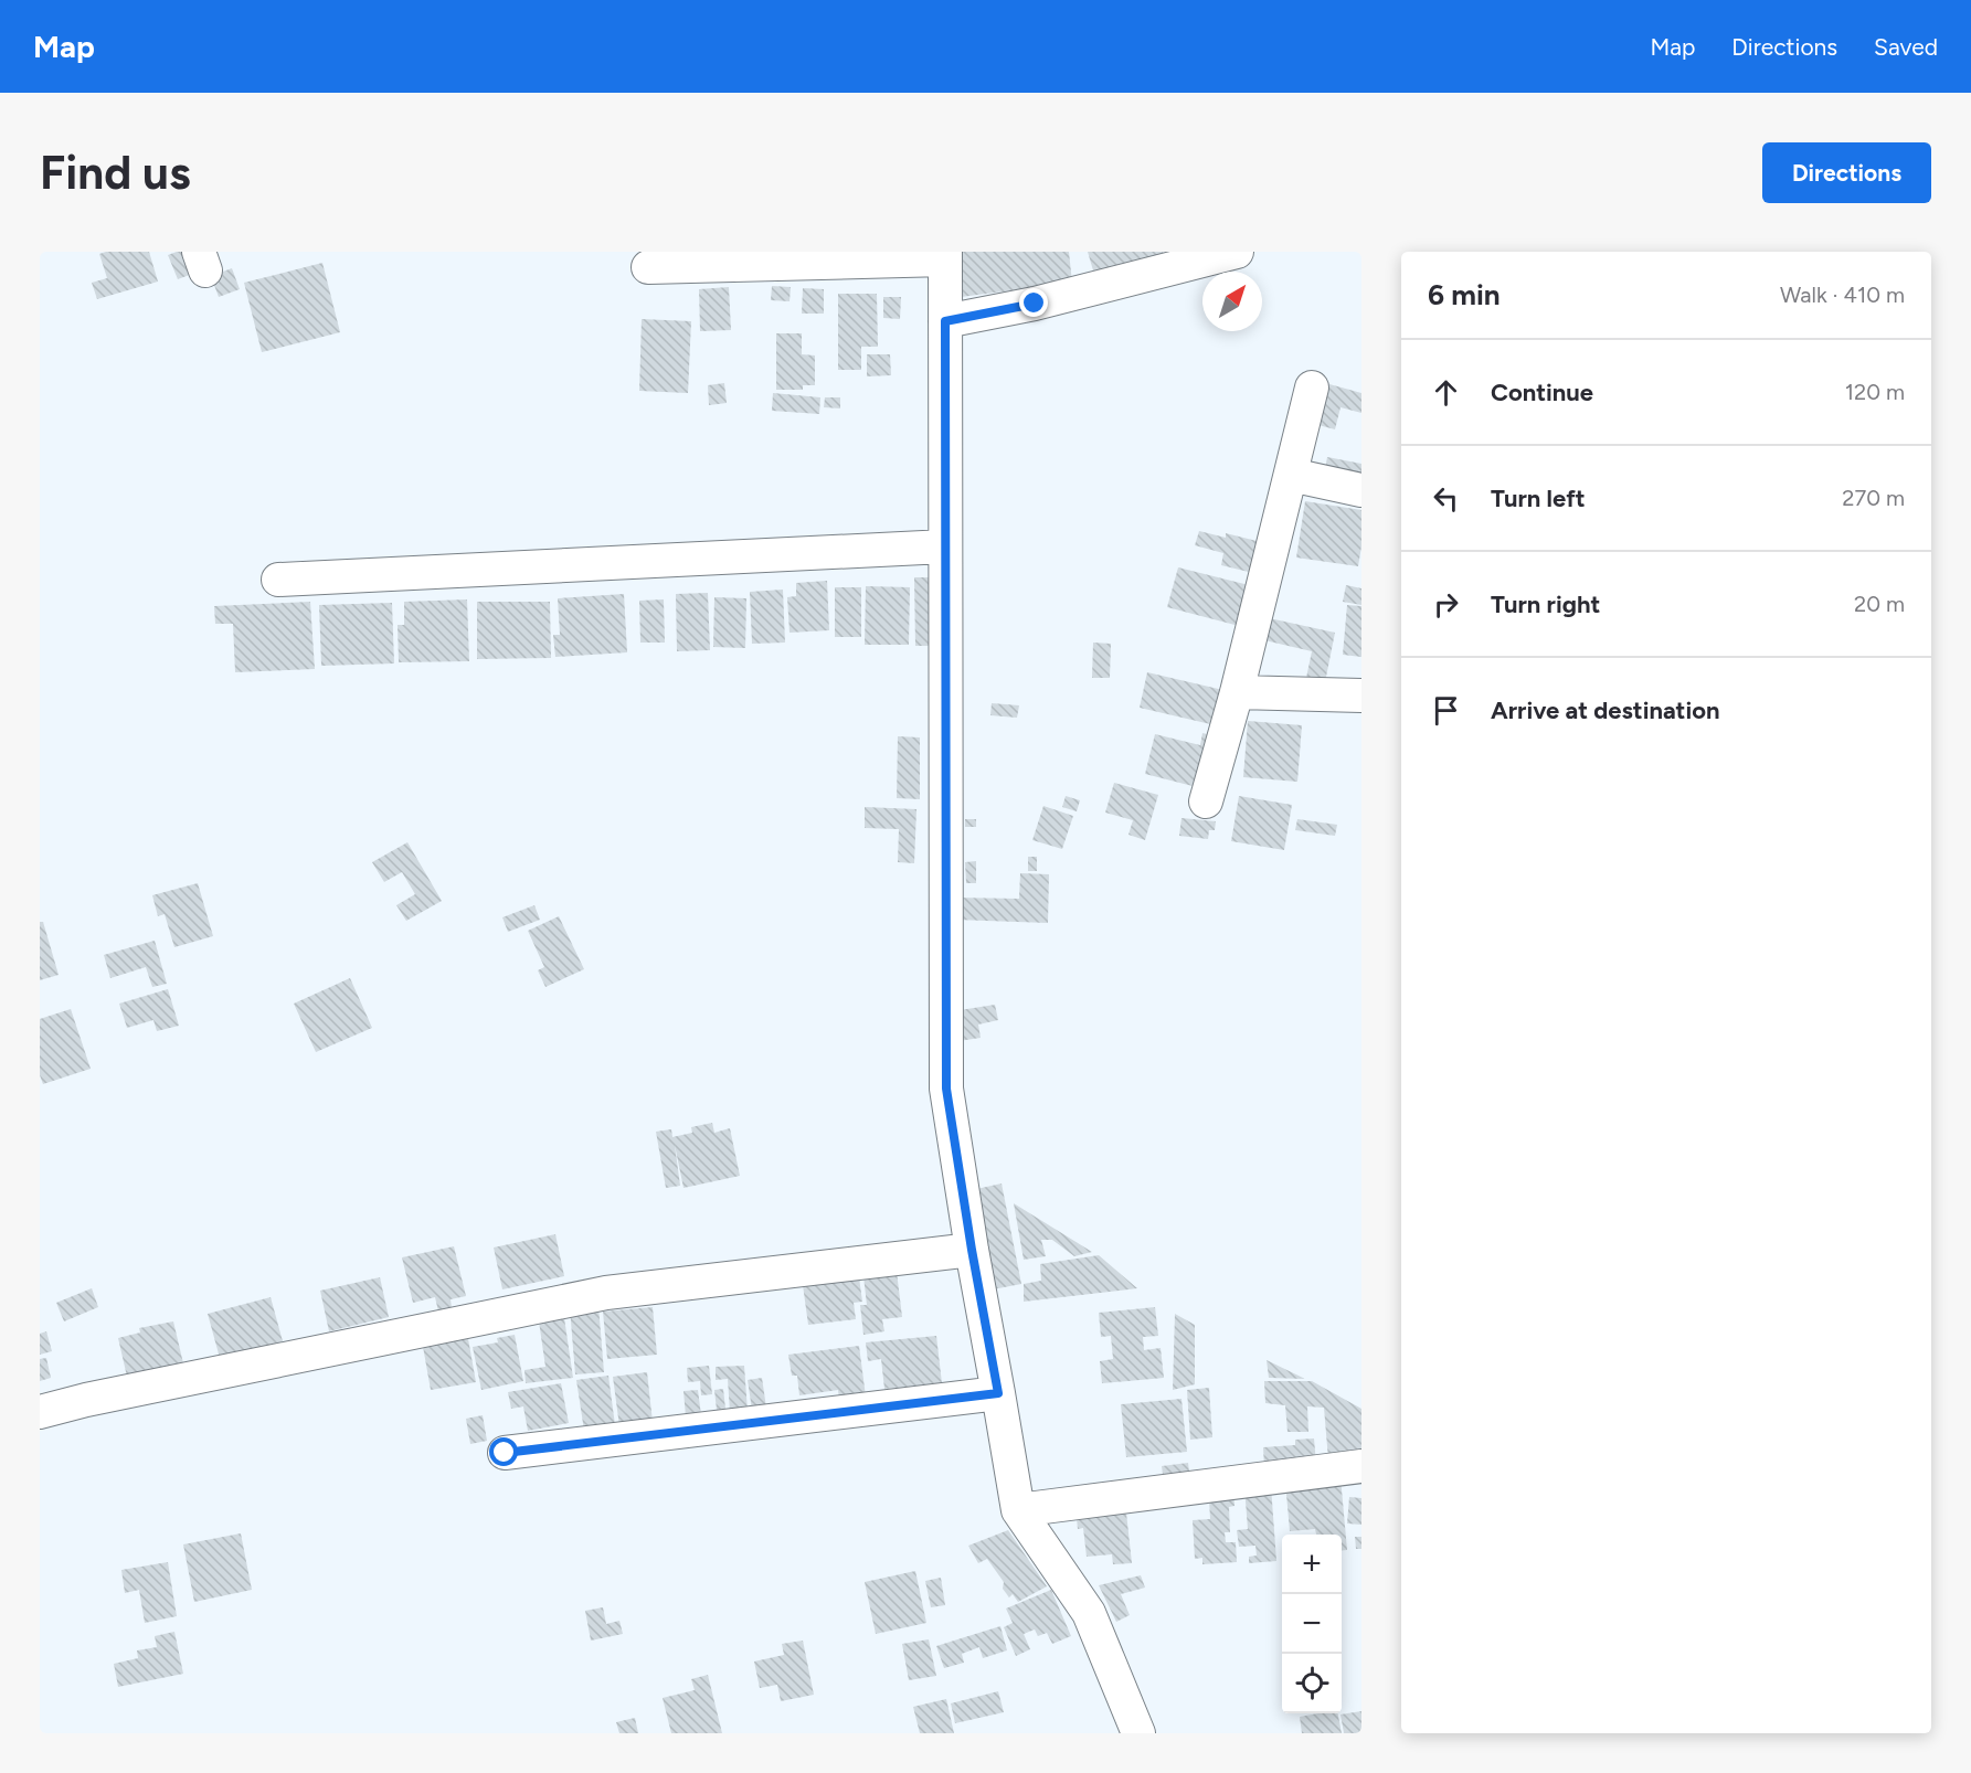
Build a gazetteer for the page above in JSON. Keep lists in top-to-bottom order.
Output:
{
  "north": "top right",
  "page": {
    "header": "Map",
    "nav": ["Map", "Directions", "Saved"],
    "buttons": "Directions",
    "title": "Find us",
    "heading": ["6 min", "Walk · 410 m"],
    "list": [
      ["Continue", "120 m"],
      ["Turn left", "270 m"],
      ["Turn right", "20 m"],
      "Arrive at destination"
    ],
    "map_buttons": ["+", "−"]
  }
}
